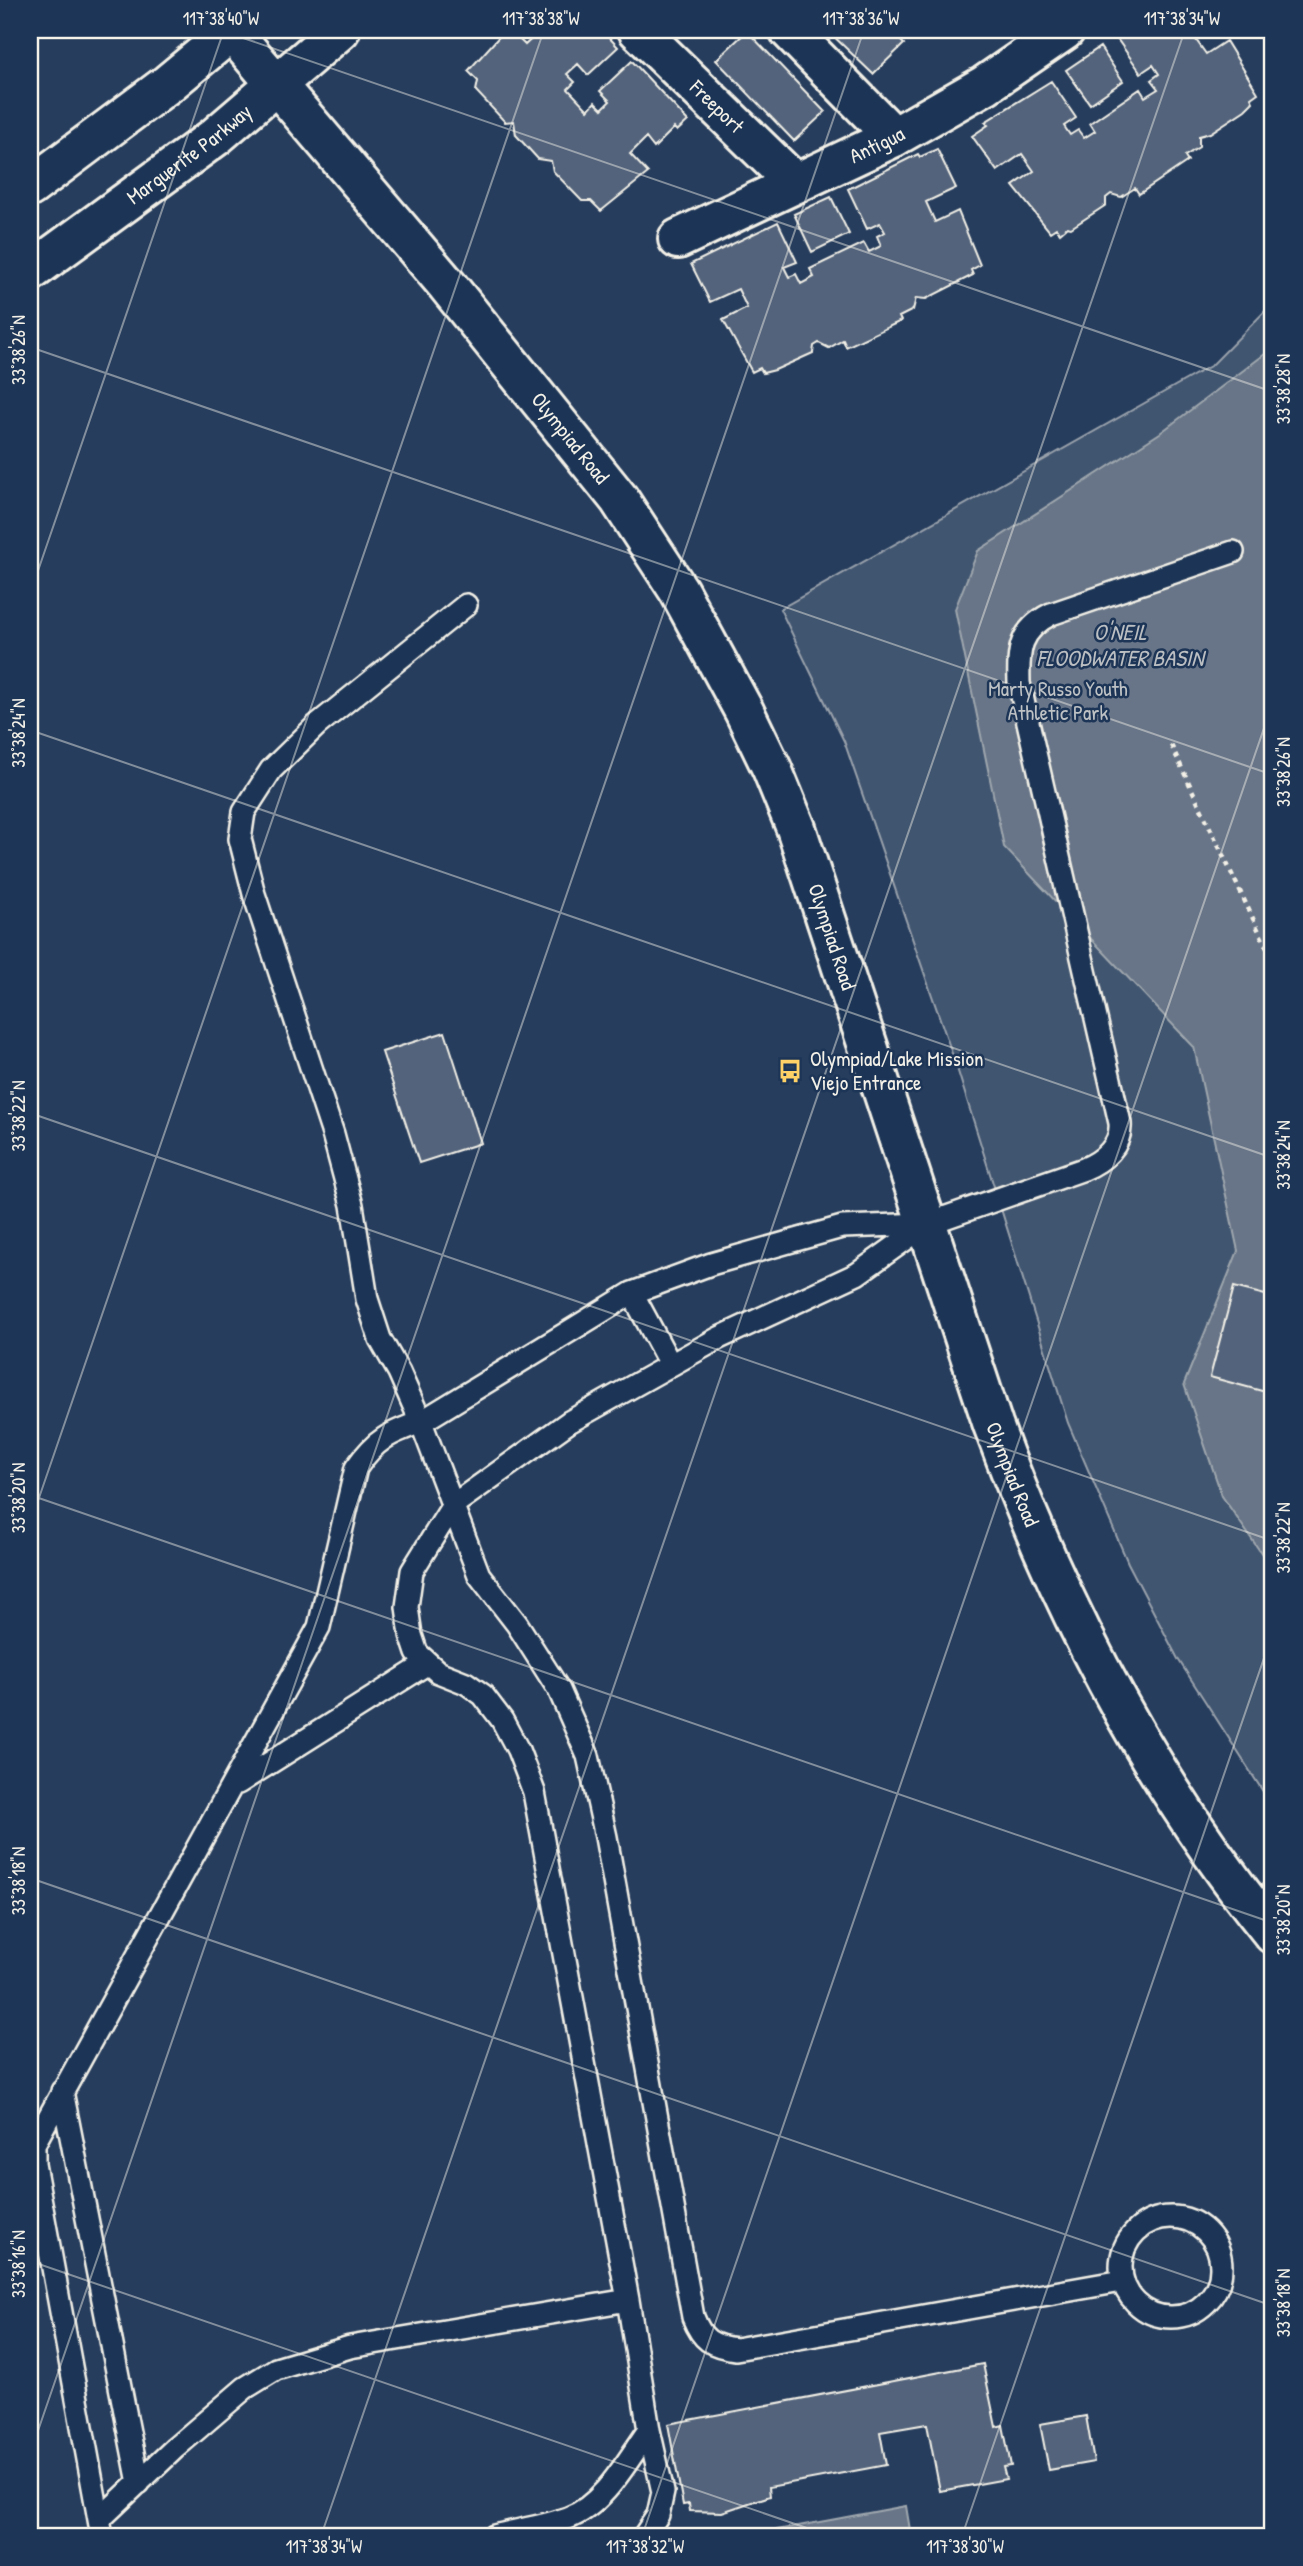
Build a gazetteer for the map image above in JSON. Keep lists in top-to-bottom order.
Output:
{
  "streets": {
    "main road": [
      "Freeport",
      "Antigua",
      "Marguerite Parkway",
      "Olympiad Road"
    ]
  },
  "crossings": [
    ["Freeport", "Antigua"],
    ["Marguerite Parkway", "Olympiad Road"]
  ],
  "water": ["O'NEIL FLOODWATER BASIN"],
  "parks": ["Marty Russo Youth Athletic Park"],
  "places": {
    "bus stop": ["Olympiad/Lake Mission Viejo Entrance"]
  },
  "coordinates": [
    "117°38'40\"W",
    "117°38'38\"W",
    "117°38'36\"W",
    "117°38'34\"W",
    "33°38'26\"N",
    "33°38'28\"N",
    "33°38'24\"N",
    "33°38'22\"N",
    "33°38'20\"N",
    "33°38'18\"N",
    "33°38'16\"N",
    "117°38'32\"W",
    "117°38'30\"W"
  ]
}
